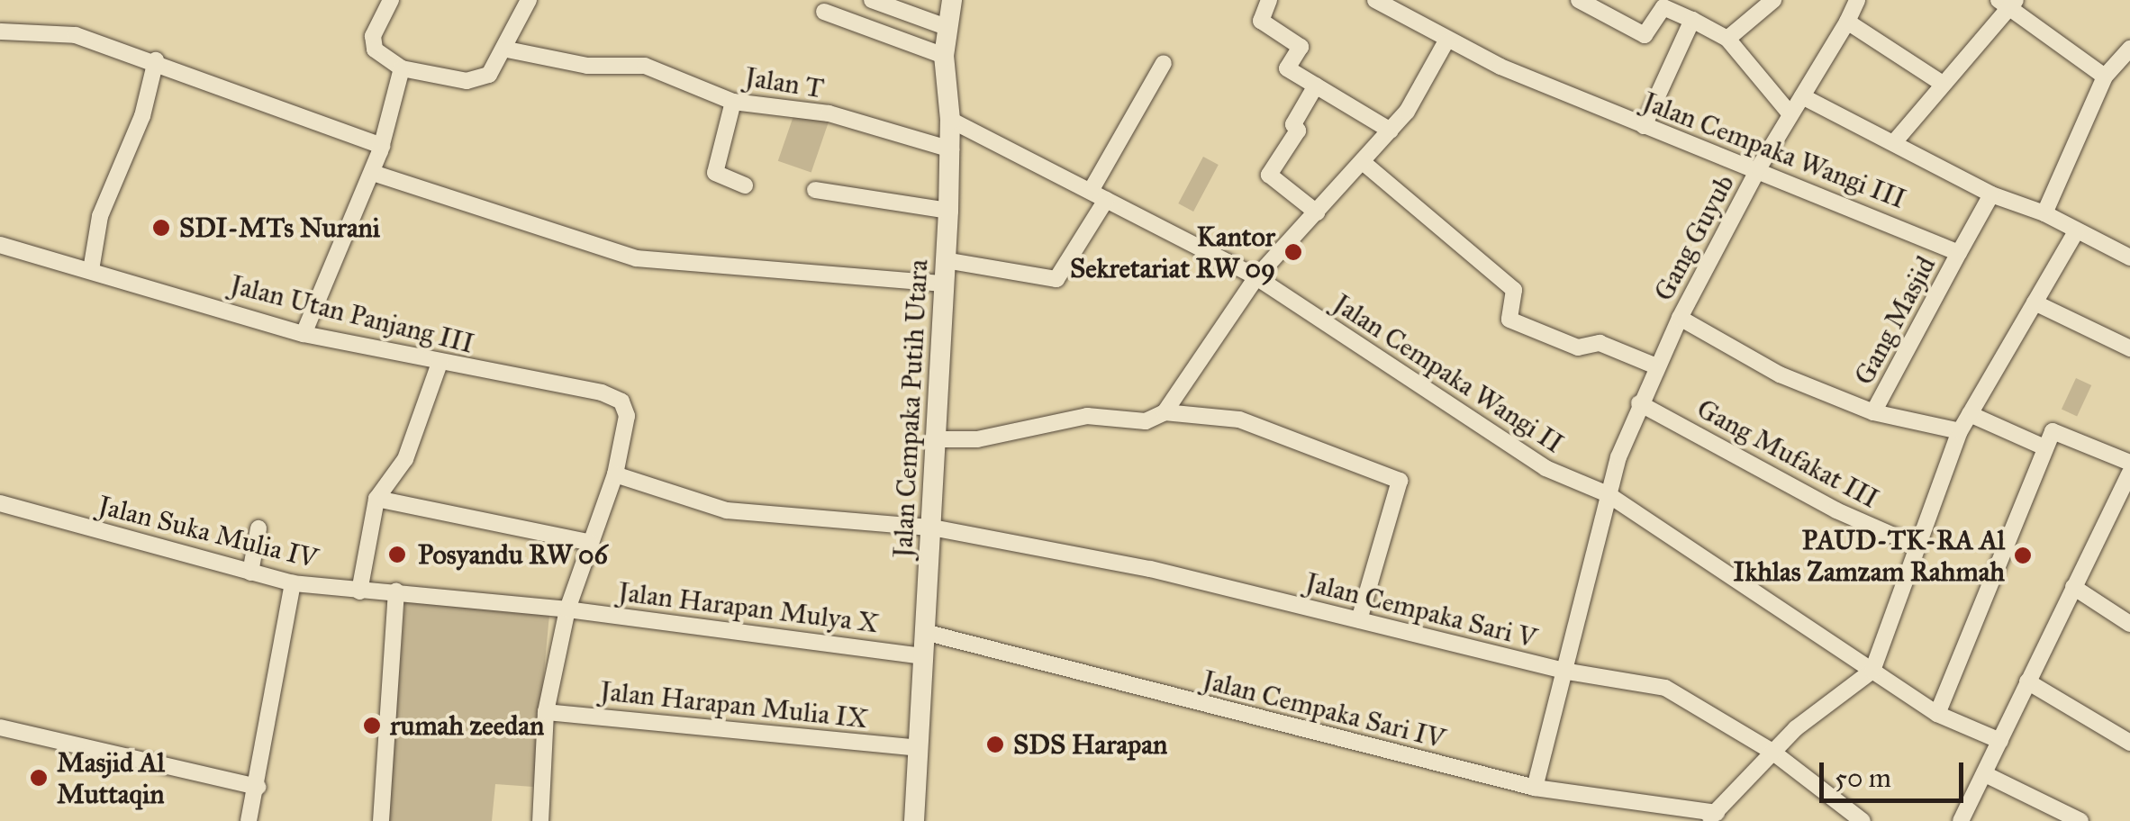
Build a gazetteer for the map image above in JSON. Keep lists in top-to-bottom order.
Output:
{
  "streets": {
    "street": [
      "Jalan T",
      "Jalan Cempaka Wangi III",
      "Gang Guyub",
      "Jalan Utan Panjang III",
      "Gang Masjid",
      "Jalan Cempaka Wangi II",
      "Jalan Cempaka Putih Utara",
      "Gang Mufakat III",
      "Jalan Suka Mulia IV",
      "Jalan Harapan Mulya X",
      "Jalan Cempaka Sari V",
      "Jalan Harapan Mulia IX",
      "Jalan Cempaka Sari IV"
    ]
  },
  "crossings": [
    ["Jalan T", "Jalan Cempaka Putih Utara"],
    ["Jalan Cempaka Wangi III", "Gang Guyub"],
    ["Jalan Cempaka Wangi III", "Gang Masjid"],
    ["Gang Guyub", "Jalan Cempaka Wangi II"],
    ["Gang Guyub", "Gang Mufakat III"],
    ["Gang Guyub", "Jalan Cempaka Sari V"],
    ["Gang Guyub", "Jalan Cempaka Sari IV"],
    ["Jalan Utan Panjang III", "Jalan Cempaka Sari V"],
    ["Jalan Cempaka Wangi II", "Jalan Cempaka Putih Utara"],
    ["Jalan Cempaka Putih Utara", "Jalan Harapan Mulya X"],
    ["Jalan Cempaka Putih Utara", "Jalan Cempaka Sari V"],
    ["Jalan Cempaka Putih Utara", "Jalan Harapan Mulia IX"],
    ["Jalan Cempaka Putih Utara", "Jalan Cempaka Sari IV"],
    ["Jalan Suka Mulia IV", "Jalan Harapan Mulya X"]
  ],
  "places": [
    "SDI-MTs Nurani",
    "Kantor Sekretariat RW 09",
    "Posyandu RW 06",
    "PAUD-TK-RA Al Ikhlas Zamzam Rahmah",
    "rumah zeedan",
    "SDS Harapan",
    "Masjid Al Muttaqin"
  ],
  "scale_bar": "50 m"
}
